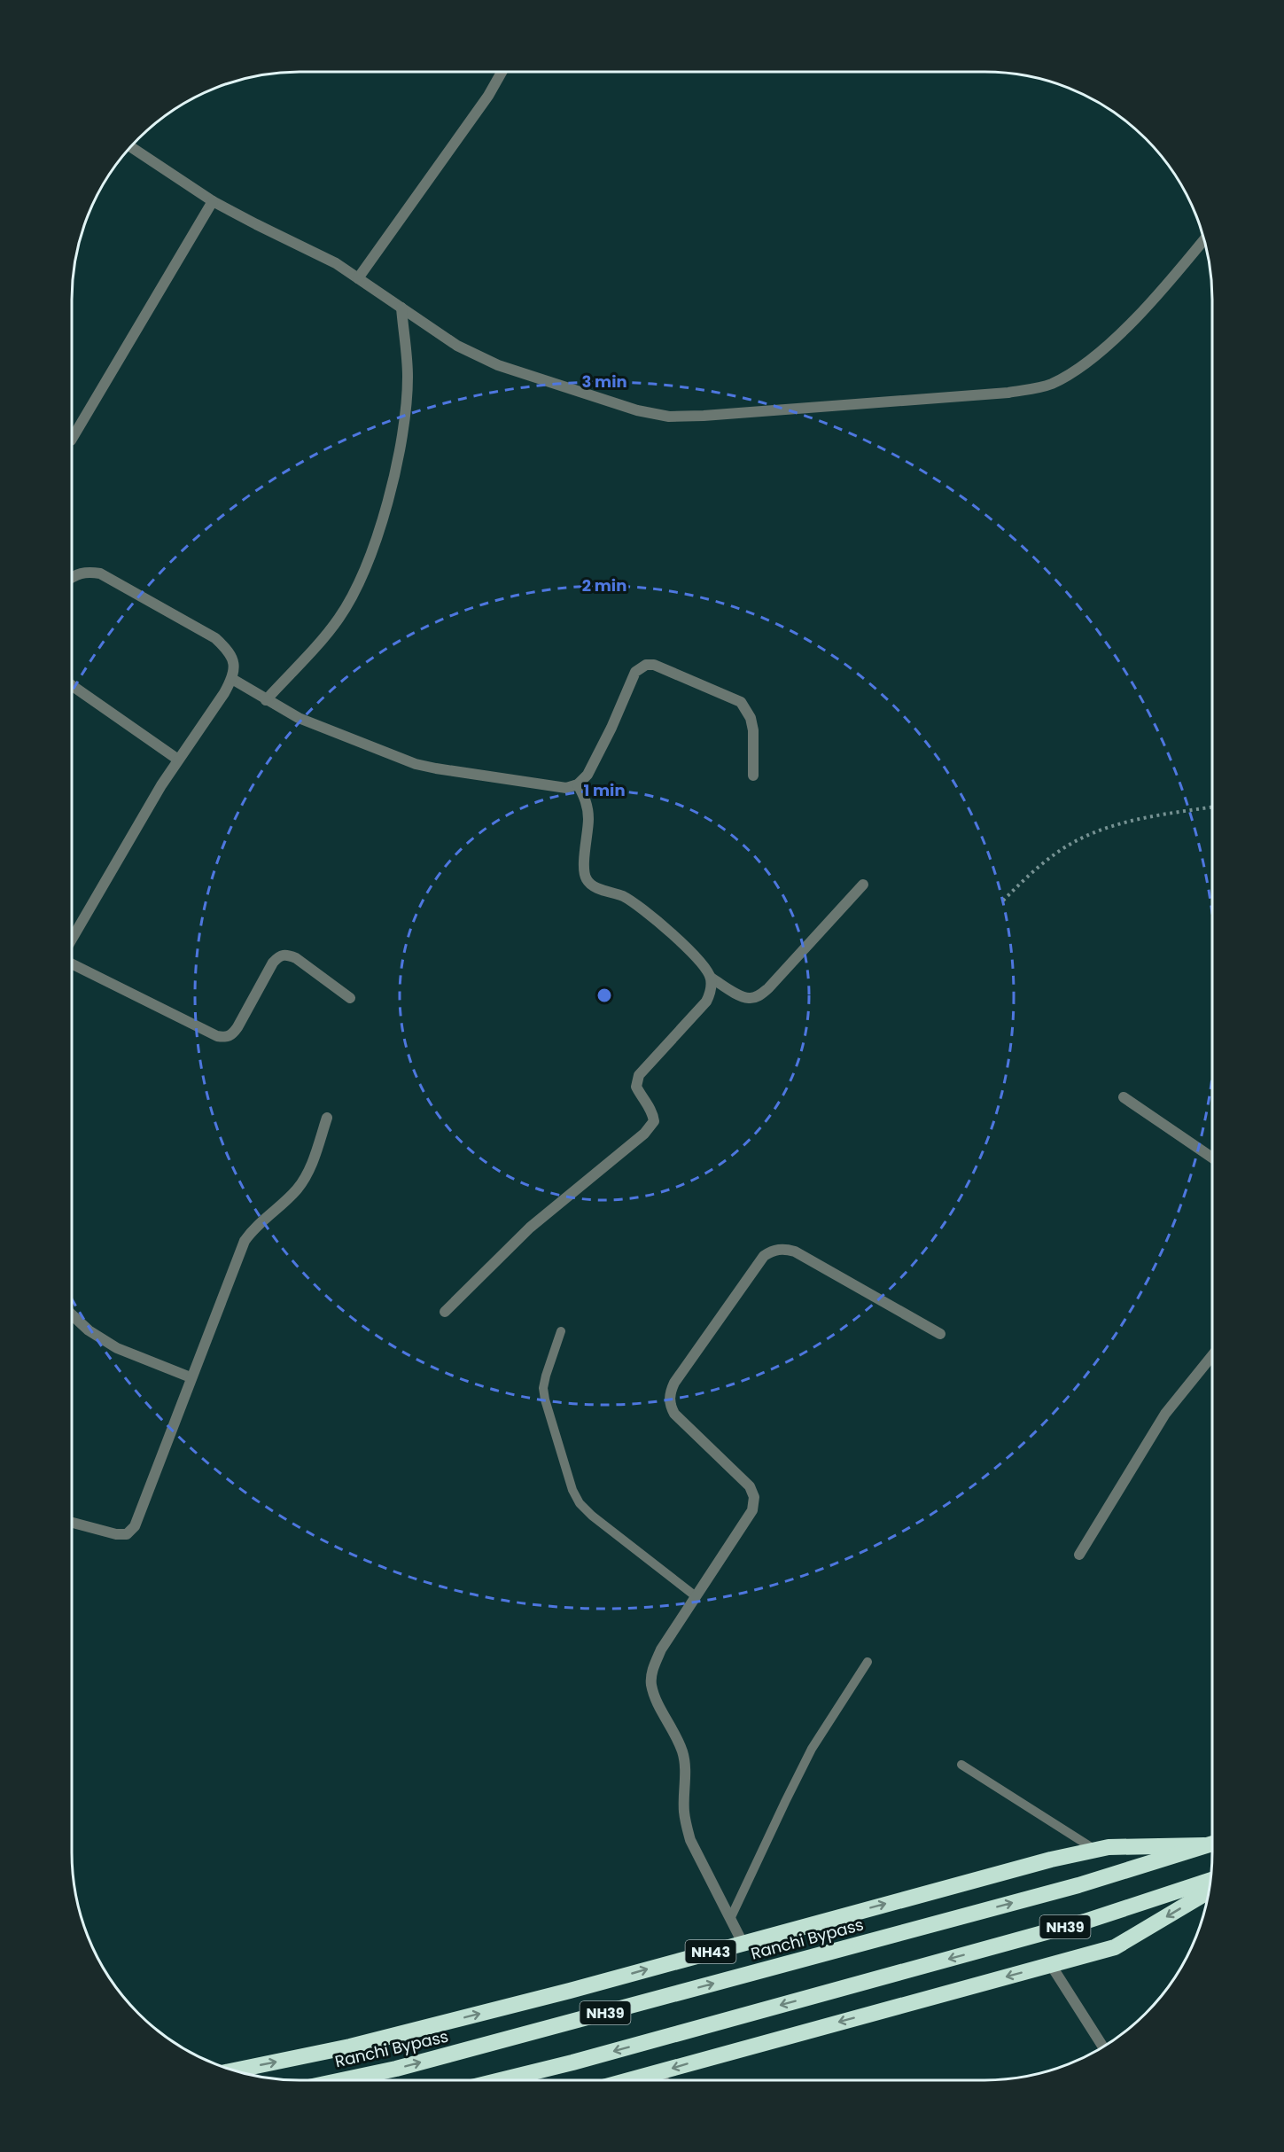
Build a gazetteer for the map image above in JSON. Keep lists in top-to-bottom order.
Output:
{
  "streets": {
    "highway": ["NH39", "Ranchi Bypass", "NH43"]
  },
  "crossings": [
    ["Ranchi Bypass", "NH43"]
  ],
  "rings": ["3 min", "2 min", "1 min"]
}
